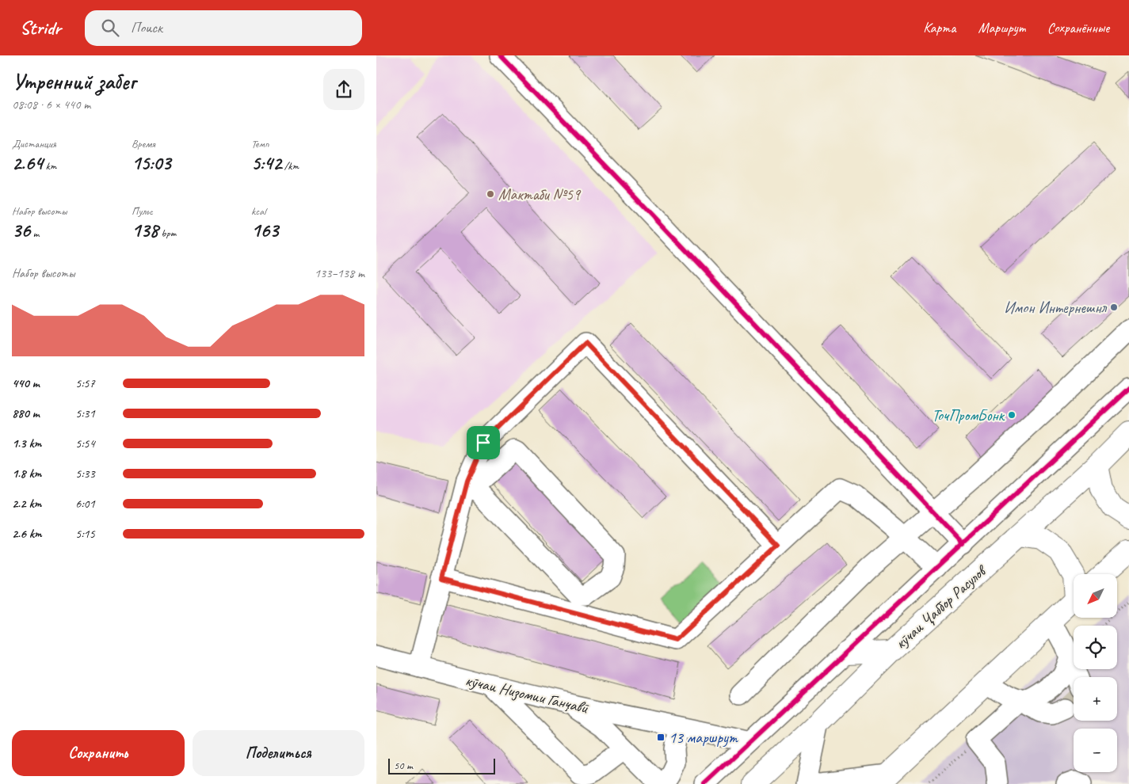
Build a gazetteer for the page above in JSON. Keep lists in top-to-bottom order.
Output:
{
  "streets": {
    "main road": ["кӯчаи Ҷаббор Расулов"],
    "street": ["кӯчаи Низомии Ганҷавӣ"]
  },
  "places": {
    "other": ["Мактаби №59", "Имон Интернешнл", "ТочПромБонк"],
    "transit": ["13 маршрут"]
  },
  "scale_bar": "50 m",
  "north": "bottom left",
  "page": {
    "header": "Stridr",
    "search": "Поиск",
    "nav": ["Карта", "Маршрут", "Сохранённые"],
    "heading": ["Утренний забег", "08:08 · 6 × 440 m"],
    "stats": [
      ["Дистанция", "2.64 km"],
      ["Время", "15:03"],
      ["Темп", "5:42 /km"],
      ["Набор высоты", "36 m"],
      ["Пульс", "138 bpm"],
      ["kcal", "163"]
    ],
    "chart": ["Набор высоты", "133–138 m"],
    "list": [
      {
        "name": "440 m",
        "note": "5:57"
      },
      {
        "name": "880 m",
        "note": "5:31"
      },
      {
        "name": "1.3 km",
        "note": "5:54"
      },
      {
        "name": "1.8 km",
        "note": "5:33"
      },
      {
        "name": "2.2 km",
        "note": "6:01"
      },
      {
        "name": "2.6 km",
        "note": "5:15"
      }
    ],
    "map_buttons": ["+", "−"],
    "buttons": ["Сохранить", "Поделиться"],
    "scale": "50 m"
  }
}
